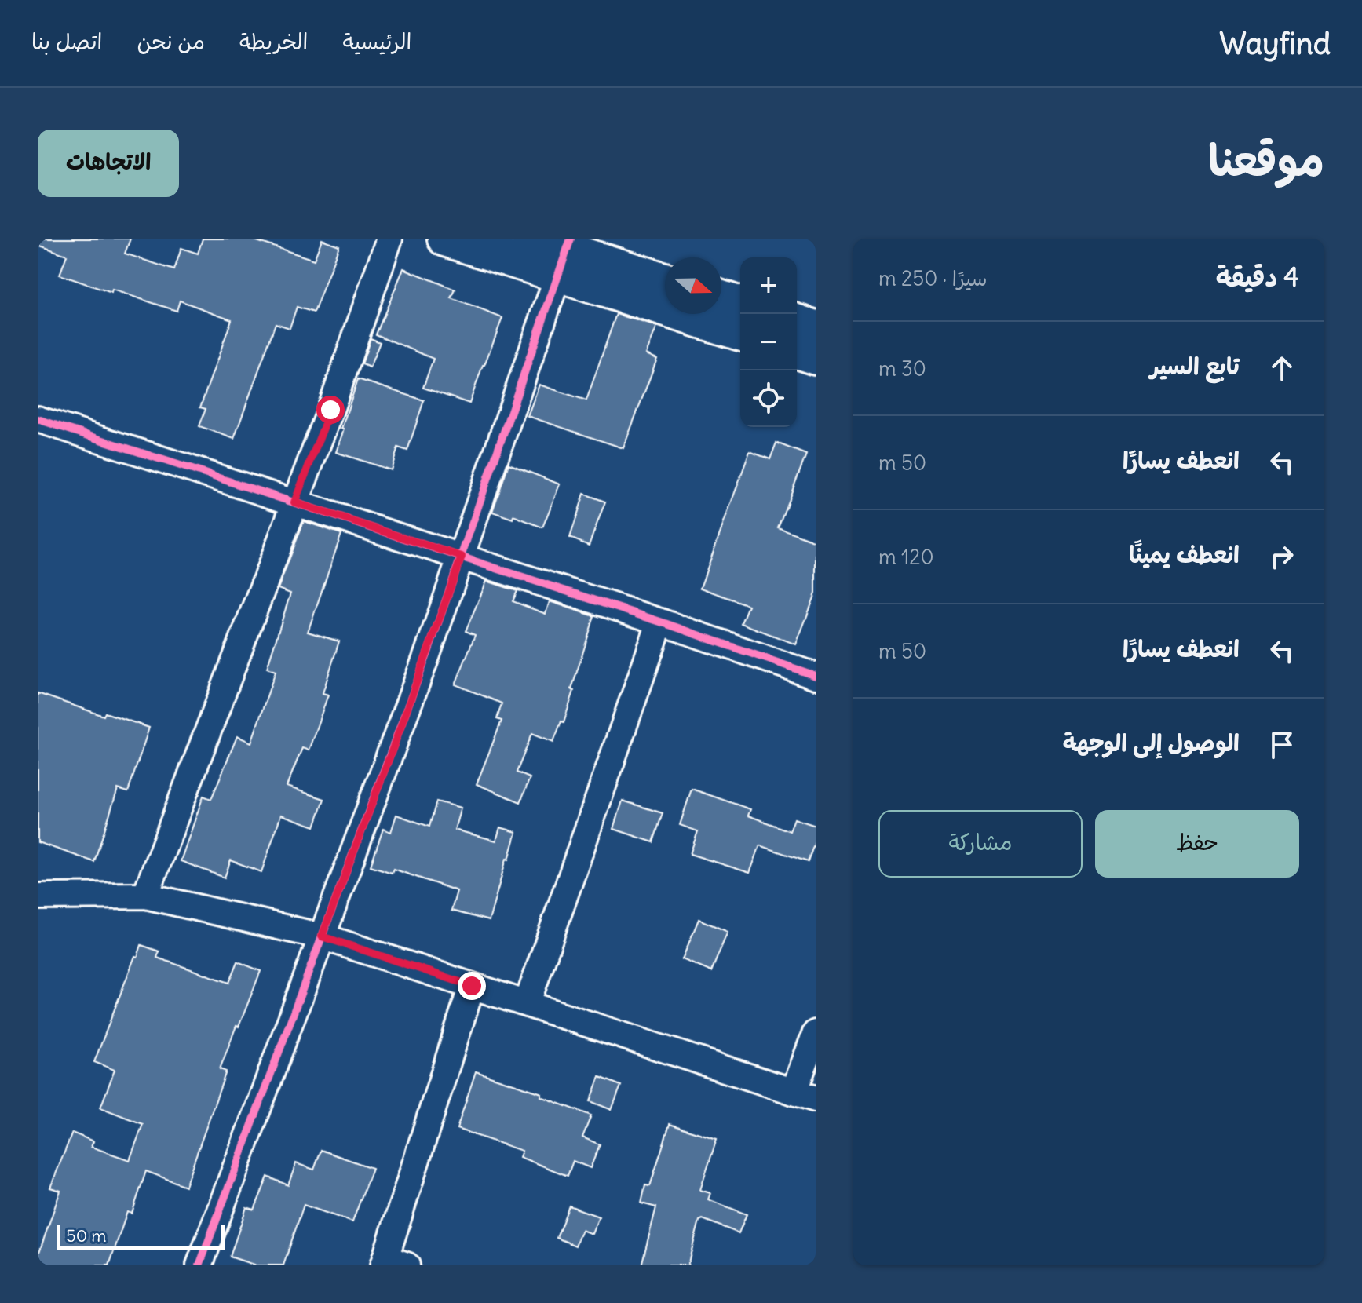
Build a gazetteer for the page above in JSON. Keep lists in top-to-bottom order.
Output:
{
  "scale_bar": "50 m",
  "north": "right",
  "page": {
    "header": "Wayfind",
    "nav": [
      "الرئيسية",
      "الخريطة",
      "من نحن",
      "اتصل بنا"
    ],
    "title": "موقعنا",
    "buttons": [
      "الاتجاهات",
      ["حفظ", "مشاركة"]
    ],
    "heading": ["4 دقيقة", "سيرًا · 250 m"],
    "map_buttons": ["+", "−"],
    "list": [
      ["تابع السير", "30 m"],
      ["انعطف يسارًا", "50 m"],
      ["انعطف يمينًا", "120 m"],
      ["انعطف يسارًا", "50 m"],
      "الوصول إلى الوجهة"
    ],
    "scale": "50 m"
  }
}
